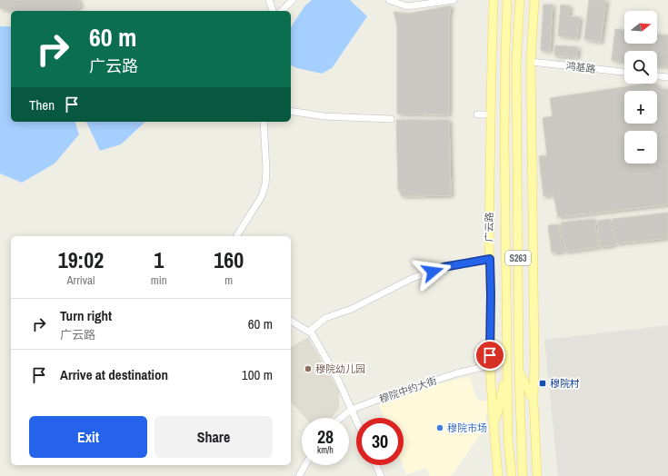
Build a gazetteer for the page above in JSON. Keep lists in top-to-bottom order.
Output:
{
  "streets": {
    "main road": ["广云路", "S263"],
    "street": ["鸿基路", "穆院中约大街"]
  },
  "crossings": [
    ["鸿基路", "S263"],
    ["广云路", "穆院中约大街"]
  ],
  "places": {
    "other": ["穆院幼儿园", "穆院市场"],
    "transit": ["穆院村"]
  },
  "north": "right",
  "page": {
    "map_buttons": ["+", "−"],
    "turn": ["60 m", "广云路"],
    "then": "Then",
    "eta": [
      "19:02",
      "Arrival",
      "1",
      "min",
      "160",
      "m"
    ],
    "list": [
      {
        "name": "Turn right",
        "note": "广云路",
        "value": "60 m"
      },
      {
        "name": "Arrive at destination",
        "value": "100 m"
      }
    ],
    "buttons": ["Exit", "Share"],
    "speed": "28 km/h",
    "limit": "30"
  }
}
